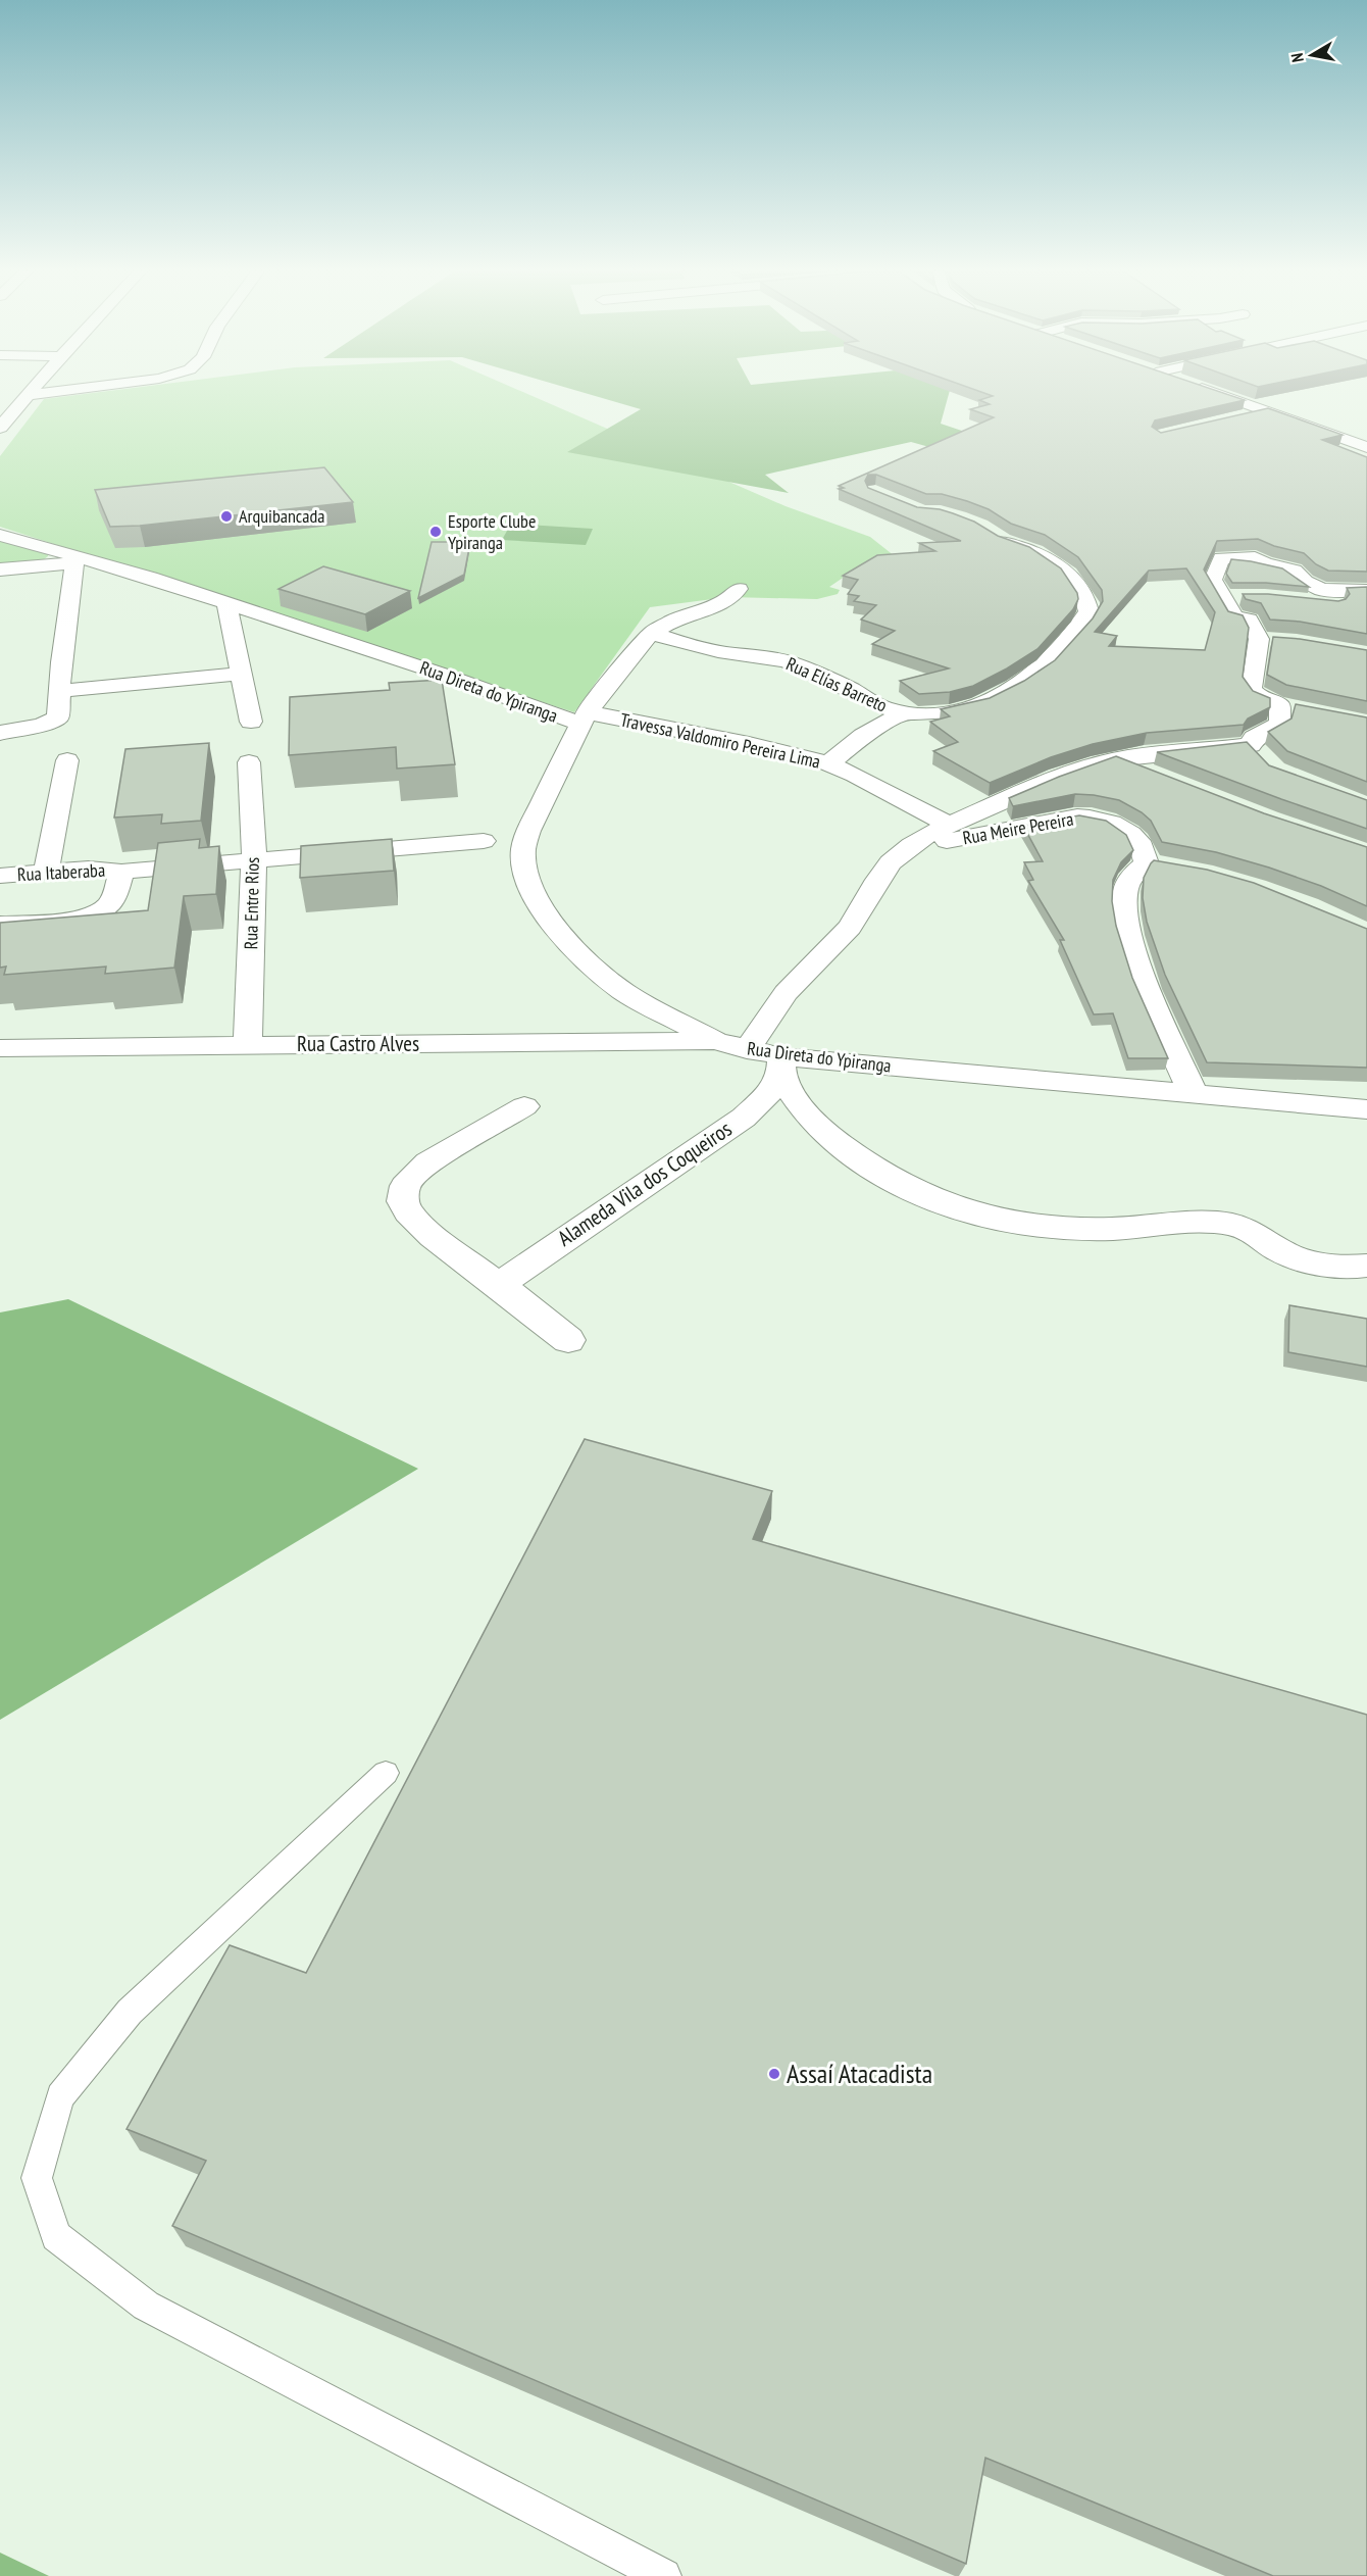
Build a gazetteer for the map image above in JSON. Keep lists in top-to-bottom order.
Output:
{
  "streets": {
    "street": [
      "Rua Elías Barreto",
      "Rua Direta do Ypiranga",
      "Travessa Valdomiro Pereira Lima",
      "Rua Meire Pereira",
      "Rua Itaberaba",
      "Rua Entre Rios",
      "Rua Castro Alves",
      "Alameda Vila dos Coqueiros"
    ]
  },
  "crossings": [
    ["Rua Direta do Ypiranga", "Travessa Valdomiro Pereira Lima"],
    ["Rua Direta do Ypiranga", "Rua Meire Pereira"],
    ["Rua Direta do Ypiranga", "Rua Castro Alves"],
    ["Rua Direta do Ypiranga", "Alameda Vila dos Coqueiros"],
    ["Rua Itaberaba", "Rua Entre Rios"],
    ["Rua Entre Rios", "Rua Castro Alves"]
  ],
  "places": ["Arquibancada", "Esporte Clube Ypiranga", "Assaí Atacadista"],
  "north": "left"
}
